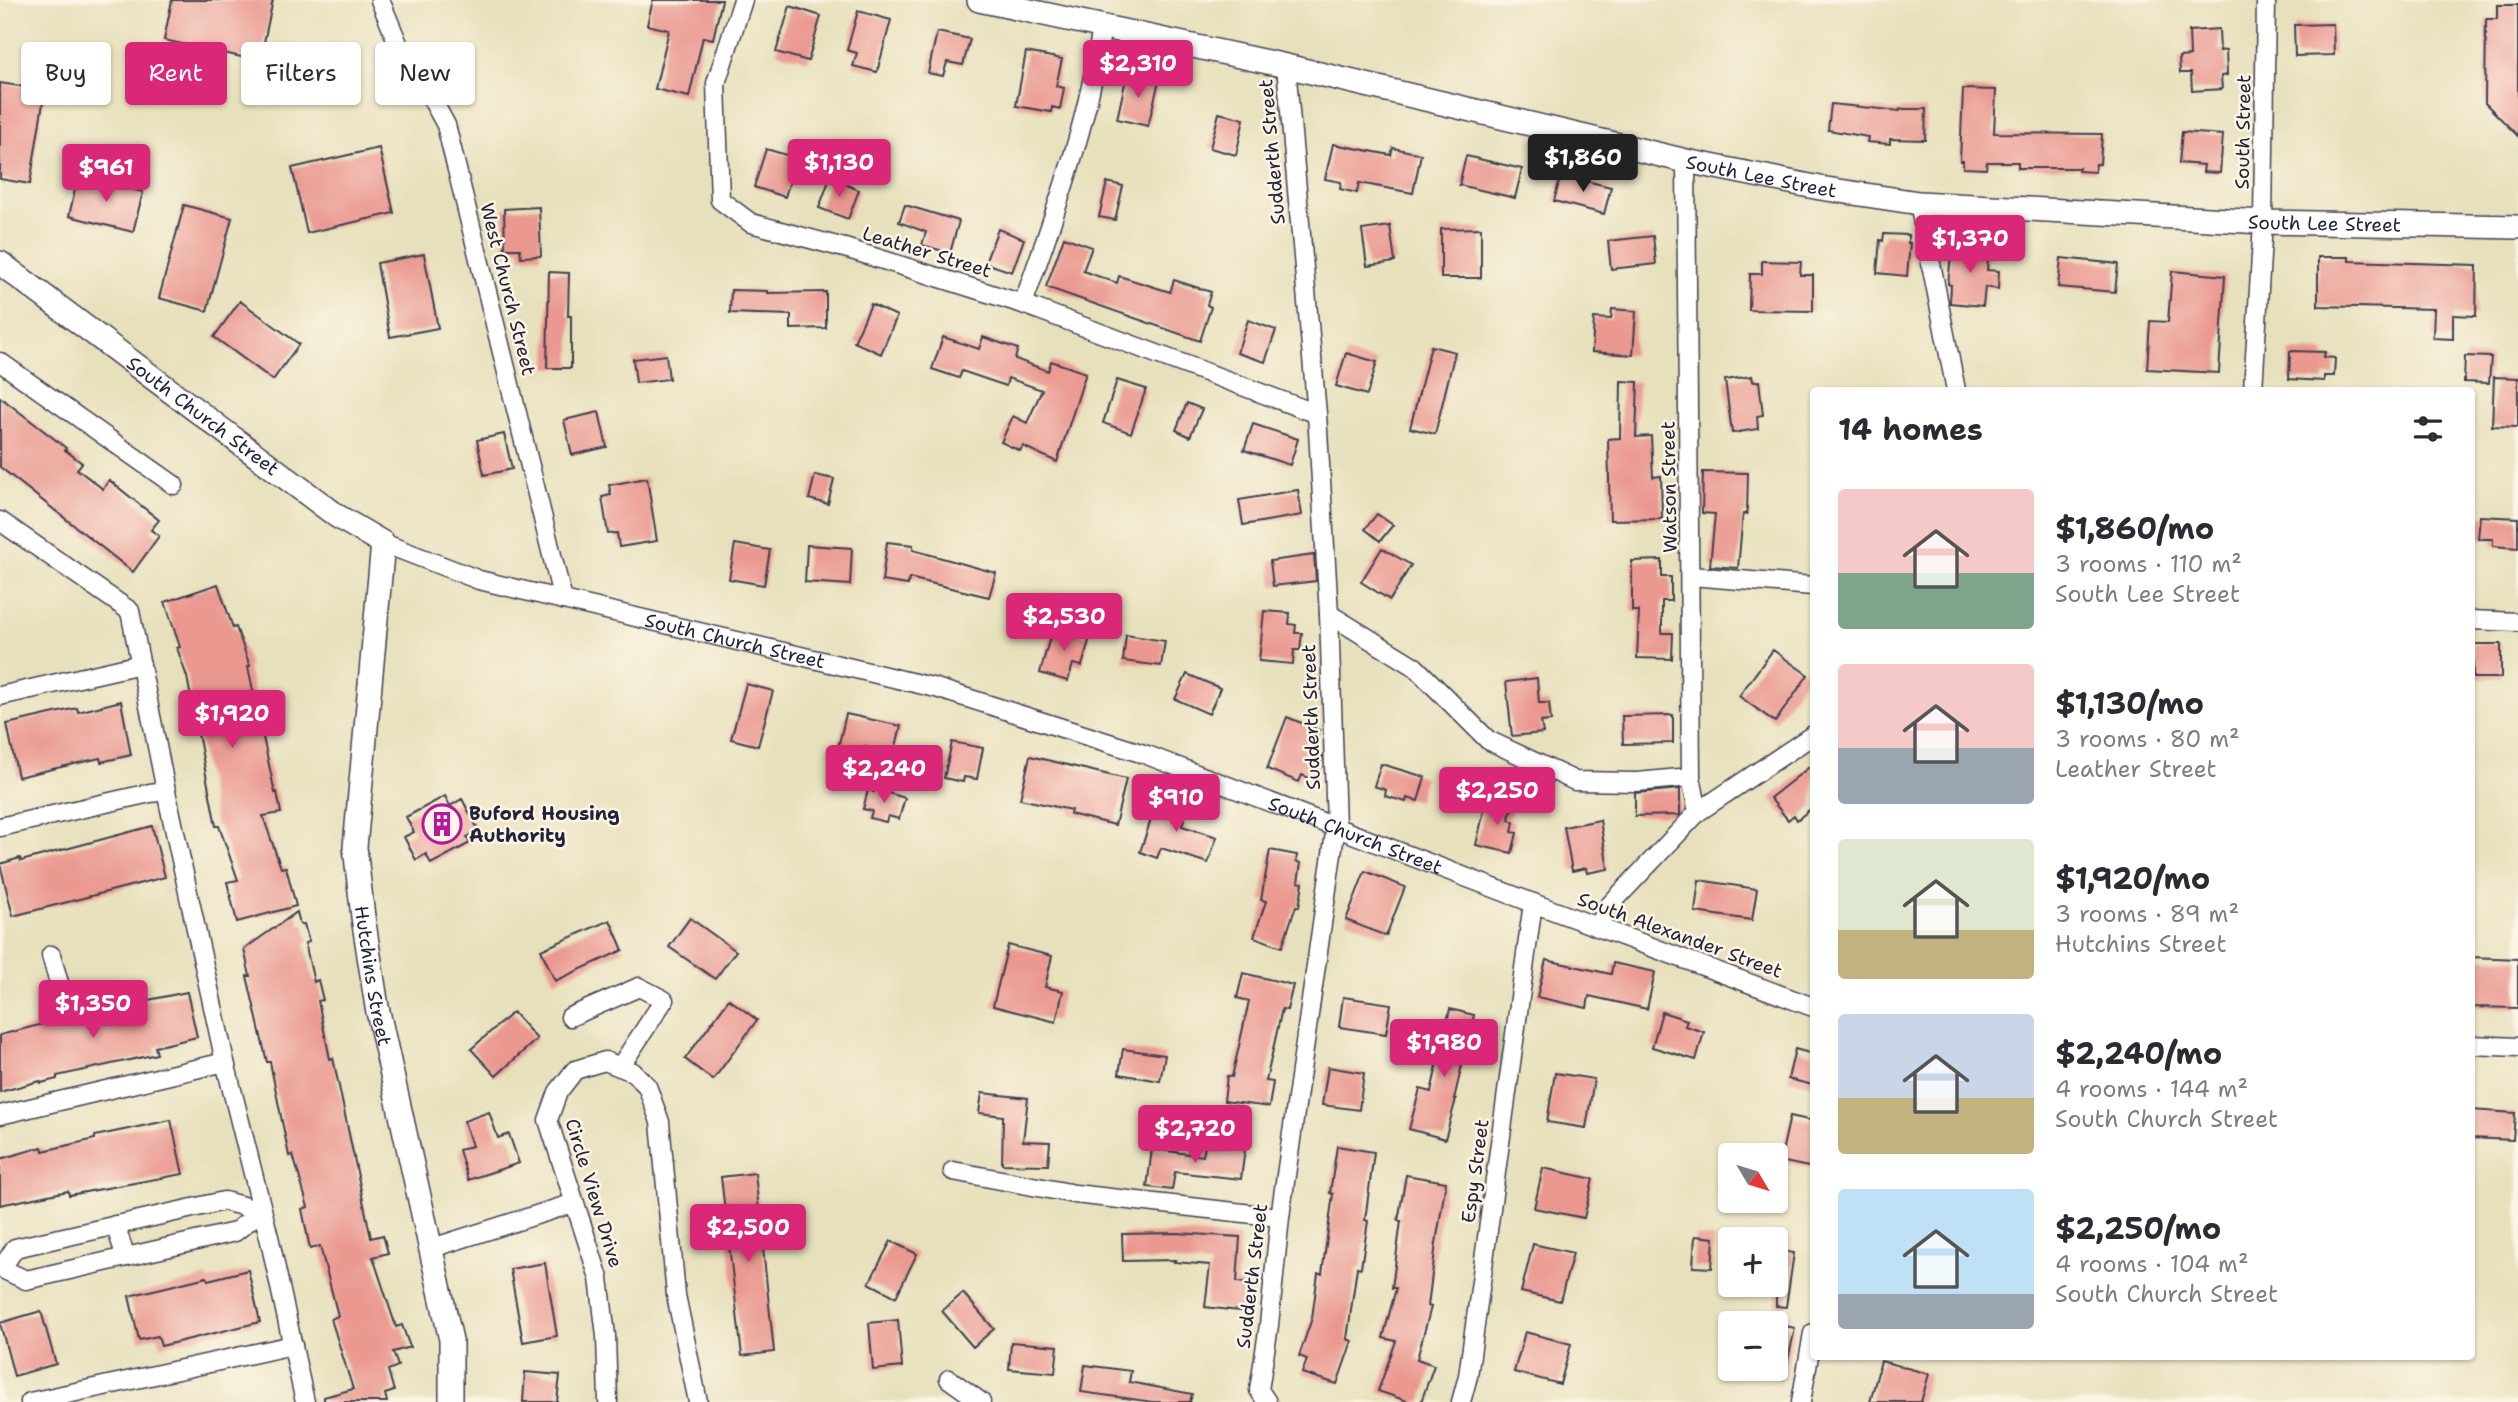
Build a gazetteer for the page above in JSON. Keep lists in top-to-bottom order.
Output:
{
  "streets": {
    "street": [
      "South Street",
      "Sudderth Street",
      "South Lee Street",
      "Leather Street",
      "West Church Street",
      "South Church Street",
      "Watson Street",
      "South Alexander Street",
      "Hutchins Street",
      "Espy Street",
      "Circle View Drive"
    ]
  },
  "crossings": [
    ["South Street", "South Lee Street"],
    ["Sudderth Street", "South Lee Street"],
    ["Sudderth Street", "Leather Street"],
    ["Sudderth Street", "South Church Street"],
    ["South Lee Street", "Watson Street"],
    ["West Church Street", "South Church Street"],
    ["South Church Street", "South Alexander Street"],
    ["South Church Street", "Hutchins Street"],
    ["South Church Street", "Espy Street"],
    ["South Alexander Street", "Espy Street"]
  ],
  "places": {
    "building": ["Buford Housing Authority"]
  },
  "north": "bottom right",
  "page": {
    "price": [
      "$2,310",
      "$1,860",
      "$1,130",
      "$961",
      "$1,370",
      "$2,530",
      "$1,920",
      "$2,240",
      "$2,250",
      "$910",
      "$1,350",
      "$1,980",
      "$2,720",
      "$2,500"
    ],
    "chip": [
      "Buy",
      "Rent",
      "Filters",
      "New"
    ],
    "heading": "14 homes",
    "list": [
      {
        "name": "$1,860/mo",
        "note": "3 rooms · 110 m² · South Lee Street"
      },
      {
        "name": "$1,130/mo",
        "note": "3 rooms · 80 m² · Leather Street"
      },
      {
        "name": "$1,920/mo",
        "note": "3 rooms · 89 m² · Hutchins Street"
      },
      {
        "name": "$2,240/mo",
        "note": "4 rooms · 144 m² · South Church Street"
      },
      {
        "name": "$2,250/mo",
        "note": "4 rooms · 104 m² · South Church Street"
      }
    ],
    "map_buttons": ["+", "−"]
  }
}
